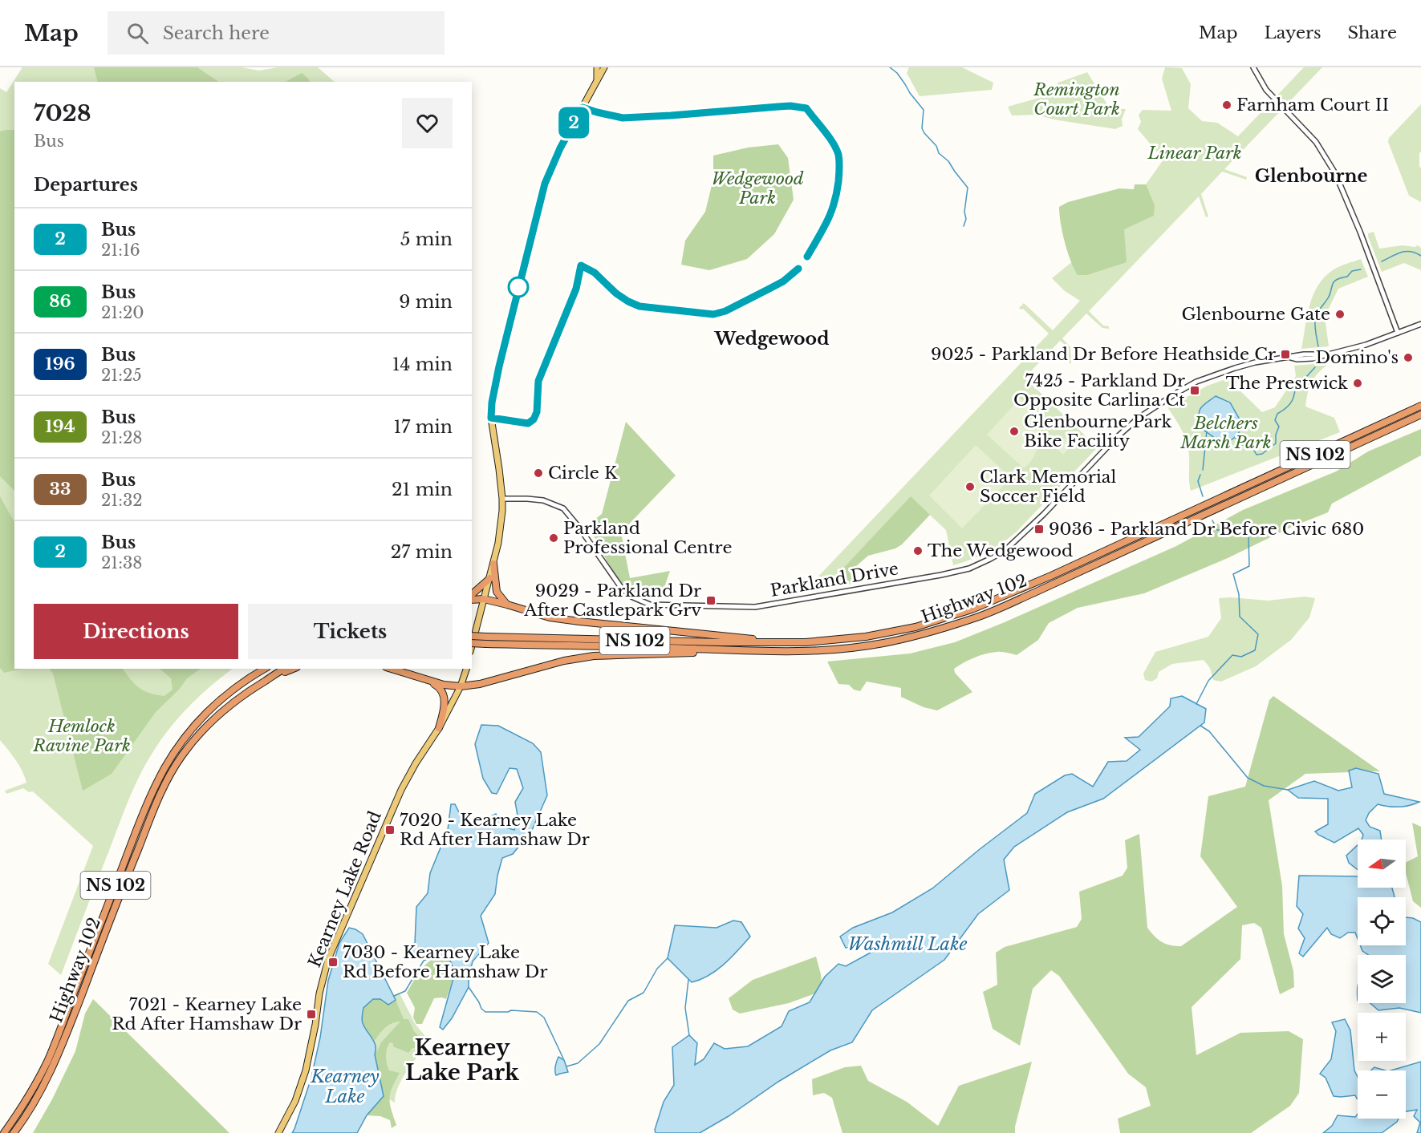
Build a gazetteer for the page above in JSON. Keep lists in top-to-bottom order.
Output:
{
  "streets": {
    "highway": ["NS 102", "Highway 102"],
    "main road": ["Kearney Lake Road"],
    "street": ["Parkland Drive"]
  },
  "districts": ["Glenbourne", "Wedgewood", "Kearney Lake Park"],
  "water": ["Washmill Lake", "Kearney Lake"],
  "parks": [
    "Remington Court Park",
    "Linear Park",
    "Wedgewood Park",
    "Belchers Marsh Park",
    "Hemlock Ravine Park"
  ],
  "places": {
    "other": [
      "Farnham Court II",
      "Glenbourne Gate",
      "Domino's",
      "The Prestwick",
      "Glenbourne Park Bike Facility",
      "Circle K",
      "Clark Memorial Soccer Field",
      "Parkland Professional Centre",
      "The Wedgewood"
    ],
    "transit": [
      "9025 - Parkland Dr Before Heathside Cr",
      "7425 - Parkland Dr Opposite Carlina Ct",
      "9036 - Parkland Dr Before Civic 680",
      "9029 - Parkland Dr After Castlepark Grv",
      "7020 - Kearney Lake Rd After Hamshaw Dr",
      "7030 - Kearney Lake Rd Before Hamshaw Dr",
      "7021 - Kearney Lake Rd After Hamshaw Dr"
    ]
  },
  "lines": ["bus line 2"],
  "north": "left",
  "page": {
    "header": "Map",
    "search": "Search here",
    "nav": ["Map", "Layers", "Share"],
    "on_map": "2",
    "heading": [
      ["7028", "Bus"],
      "Departures"
    ],
    "list": [
      {
        "mark": "2",
        "name": "Bus",
        "note": "21:16",
        "value": "5 min"
      },
      {
        "mark": "86",
        "name": "Bus",
        "note": "21:20",
        "value": "9 min"
      },
      {
        "mark": "196",
        "name": "Bus",
        "note": "21:25",
        "value": "14 min"
      },
      {
        "mark": "194",
        "name": "Bus",
        "note": "21:28",
        "value": "17 min"
      },
      {
        "mark": "33",
        "name": "Bus",
        "note": "21:32",
        "value": "21 min"
      },
      {
        "mark": "2",
        "name": "Bus",
        "note": "21:38",
        "value": "27 min"
      }
    ],
    "buttons": ["Directions", "Tickets"],
    "map_buttons": ["+", "−"]
  }
}
